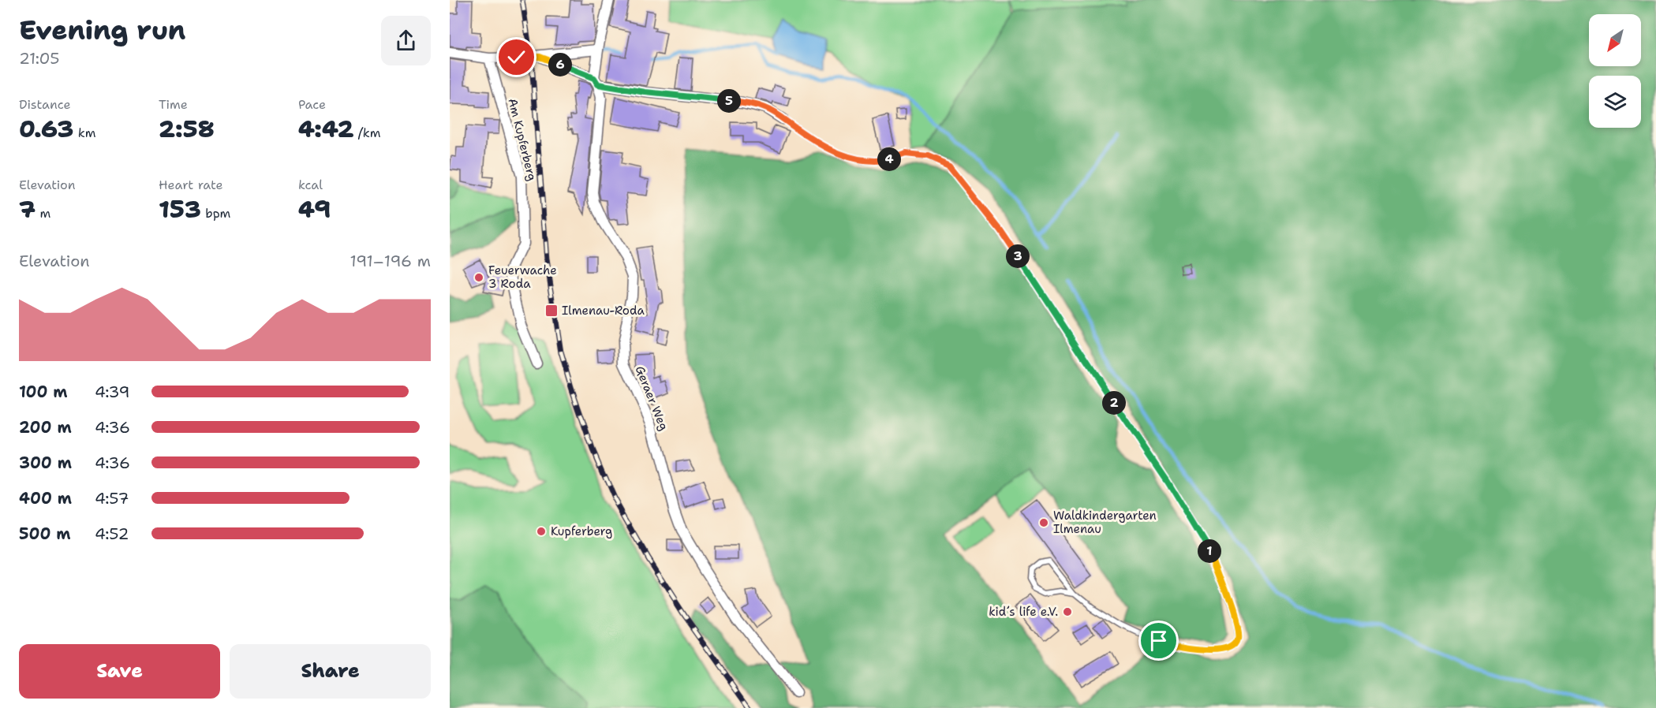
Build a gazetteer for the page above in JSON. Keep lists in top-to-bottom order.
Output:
{
  "streets": {
    "street": ["Am Kupferberg", "Geraer Weg"]
  },
  "places": {
    "other": [
      "Feuerwache 3 Roda",
      "Waldkindergarten Ilmenau",
      "Kupferberg",
      "kid´s life e.V."
    ],
    "transit": ["Ilmenau-Roda"]
  },
  "north": "bottom left",
  "page": {
    "heading": ["Evening run", "21:05"],
    "pins": [
      "6",
      "5",
      "4",
      "3",
      "2",
      "1"
    ],
    "stats": [
      ["Distance", "0.63 km"],
      ["Time", "2:58"],
      ["Pace", "4:42 /km"],
      ["Elevation", "7 m"],
      ["Heart rate", "153 bpm"],
      ["kcal", "49"]
    ],
    "chart": ["Elevation", "191–196 m"],
    "list": [
      {
        "name": "100 m",
        "note": "4:39"
      },
      {
        "name": "200 m",
        "note": "4:36"
      },
      {
        "name": "300 m",
        "note": "4:36"
      },
      {
        "name": "400 m",
        "note": "4:57"
      },
      {
        "name": "500 m",
        "note": "4:52"
      }
    ],
    "buttons": ["Save", "Share"]
  }
}
